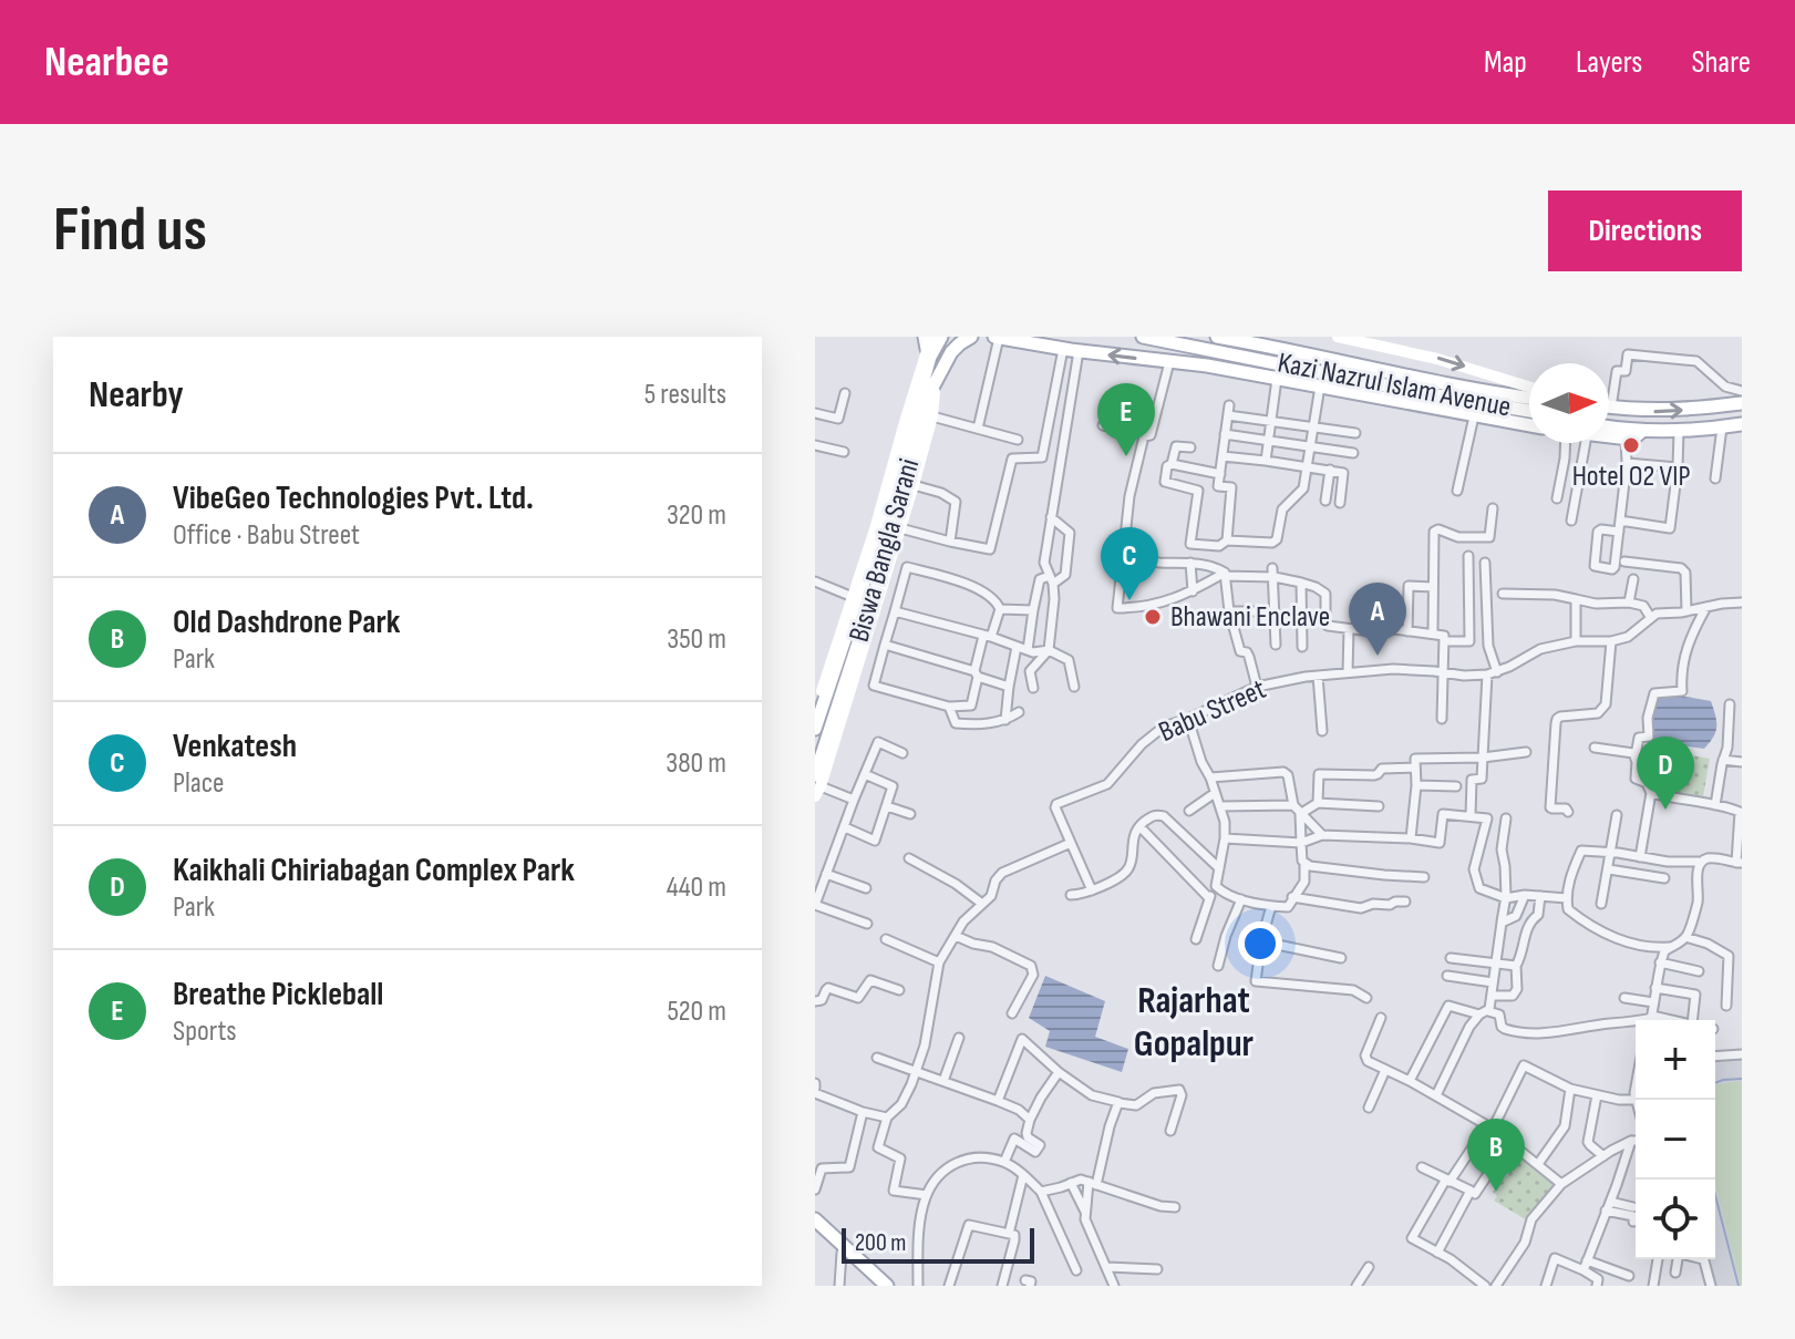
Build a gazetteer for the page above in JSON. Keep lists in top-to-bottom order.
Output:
{
  "streets": {
    "main road": ["Kazi Nazrul Islam Avenue", "Biswa Bangla Sarani"],
    "street": ["Babu Street"]
  },
  "districts": ["Rajarhat Gopalpur"],
  "places": ["Hotel O2 VIP", "Bhawani Enclave"],
  "scale_bar": "200 m",
  "north": "right",
  "page": {
    "header": "Nearbee",
    "nav": ["Map", "Layers", "Share"],
    "buttons": "Directions",
    "title": "Find us",
    "heading": ["Nearby", "5 results"],
    "pins": [
      "E",
      "C",
      "A",
      "D",
      "B"
    ],
    "list": [
      {
        "mark": "A",
        "name": "VibeGeo Technologies Pvt. Ltd.",
        "note": "Office · Babu Street",
        "value": "320 m"
      },
      {
        "mark": "B",
        "name": "Old Dashdrone Park",
        "note": "Park",
        "value": "350 m"
      },
      {
        "mark": "C",
        "name": "Venkatesh",
        "note": "Place",
        "value": "380 m"
      },
      {
        "mark": "D",
        "name": "Kaikhali Chiriabagan Complex Park",
        "note": "Park",
        "value": "440 m"
      },
      {
        "mark": "E",
        "name": "Breathe Pickleball",
        "note": "Sports",
        "value": "520 m"
      }
    ],
    "map_buttons": ["+", "−"],
    "scale": "200 m"
  }
}
